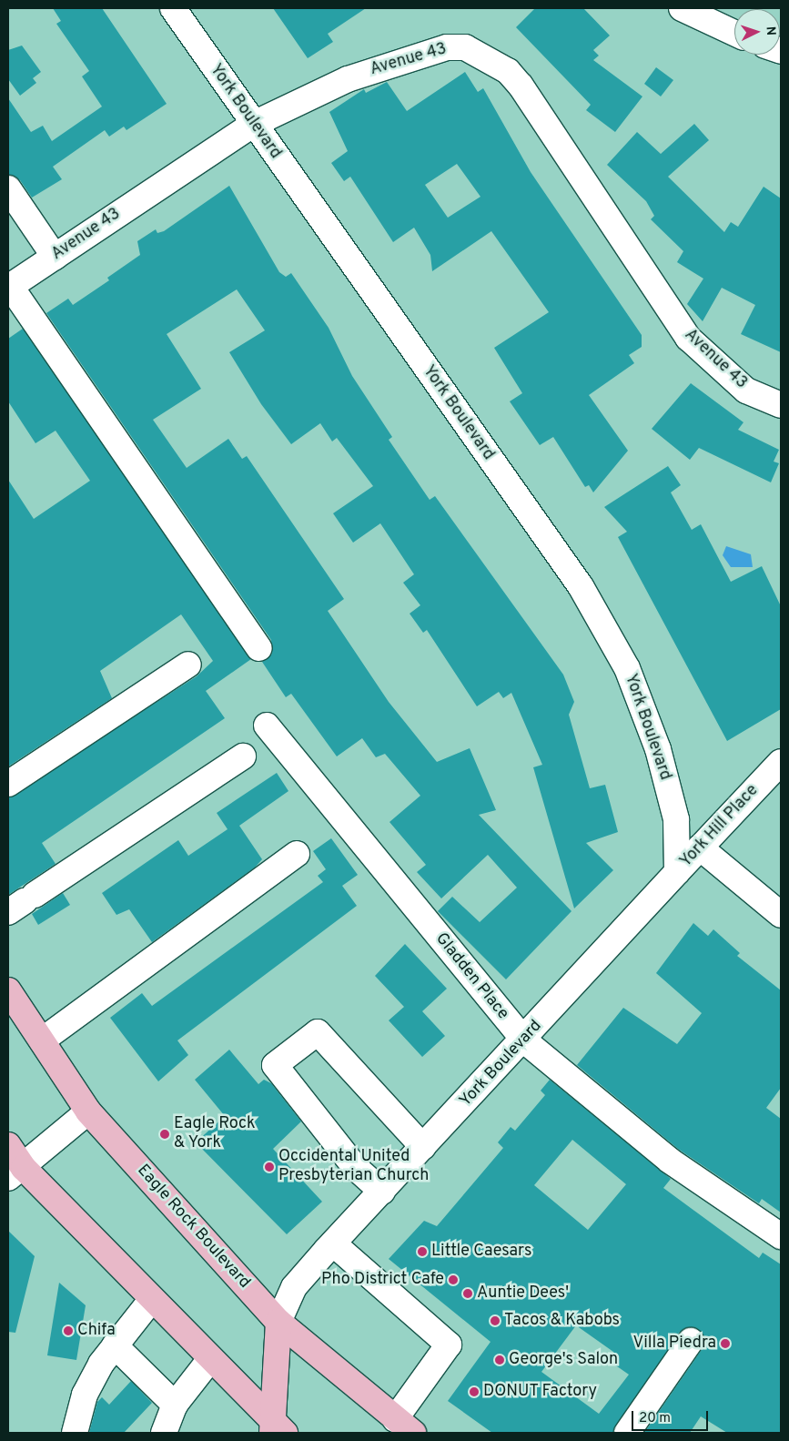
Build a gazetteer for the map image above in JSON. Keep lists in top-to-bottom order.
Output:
{
  "streets": {
    "main road": ["York Boulevard", "Eagle Rock Boulevard"],
    "street": ["Avenue 43", "York Hill Place", "Gladden Place"]
  },
  "crossings": [
    ["Avenue 43", "York Boulevard"],
    ["York Boulevard", "York Hill Place"],
    ["York Boulevard", "Gladden Place"],
    ["York Boulevard", "Eagle Rock Boulevard"]
  ],
  "places": [
    "Eagle Rock & York",
    "Occidental United Presbyterian Church",
    "Little Caesars",
    "Pho District Cafe",
    "Auntie Dees'",
    "Tacos & Kabobs",
    "Chifa",
    "Villa Piedra",
    "George's Salon",
    "DONUT Factory"
  ],
  "scale_bar": "20 m",
  "north": "right"
}
